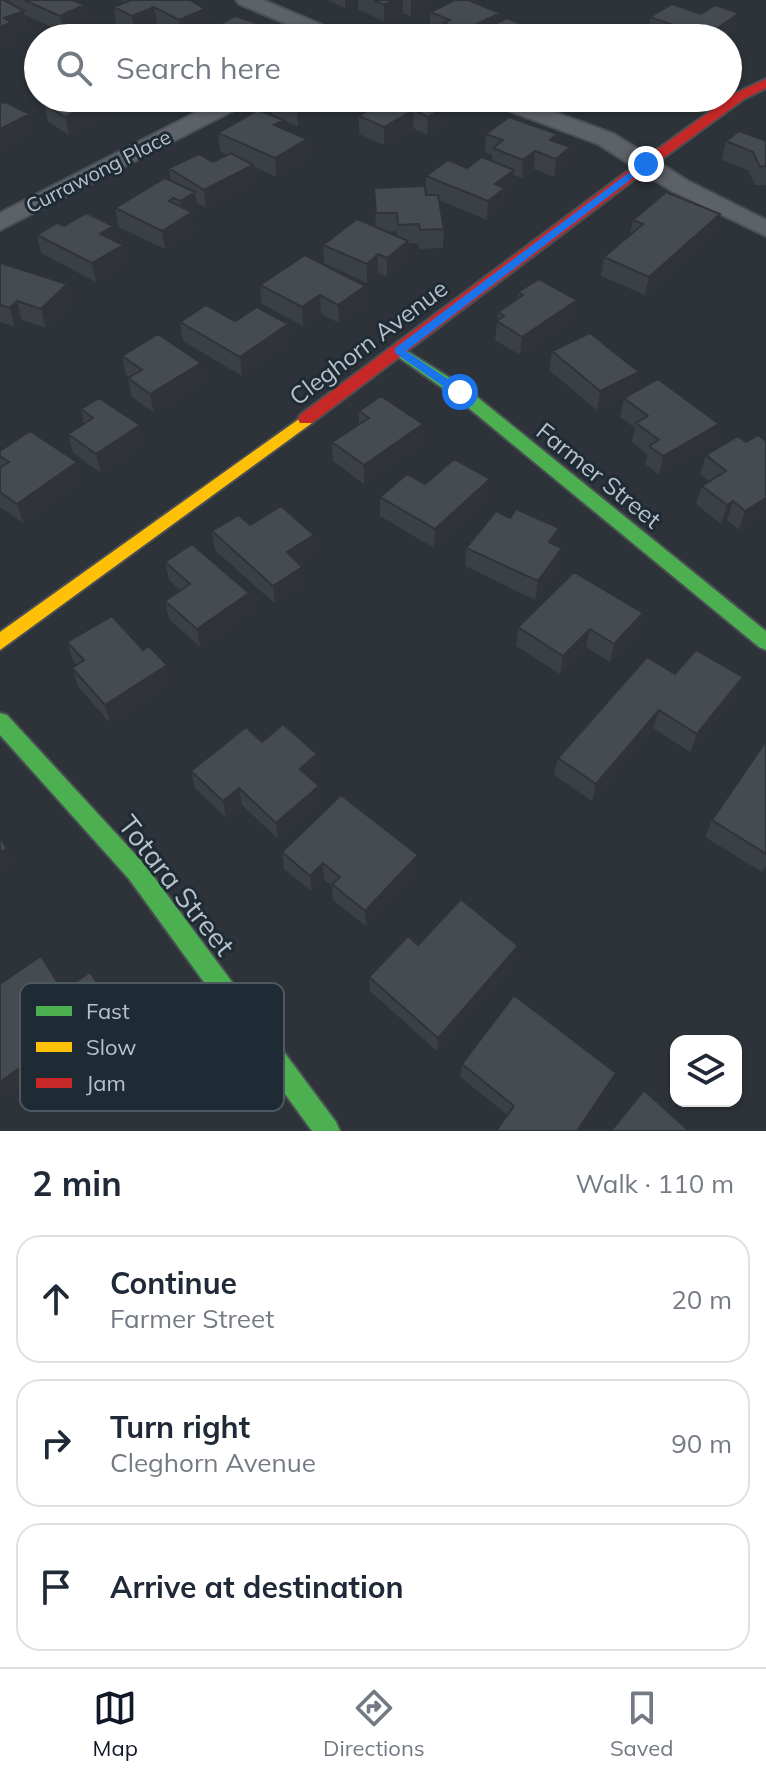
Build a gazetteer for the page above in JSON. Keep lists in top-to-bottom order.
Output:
{
  "streets": {
    "street": [
      "Currawong Place",
      "Cleghorn Avenue",
      "Farmer Street",
      "Totara Street"
    ]
  },
  "crossings": [
    ["Cleghorn Avenue", "Farmer Street"]
  ],
  "legend": ["Fast", "Slow", "Jam"],
  "page": {
    "search": "Search here",
    "heading": ["2 min", "Walk · 110 m"],
    "list": [
      ["Continue", "Farmer Street", "20 m"],
      ["Turn right", "Cleghorn Avenue", "90 m"],
      "Arrive at destination"
    ],
    "nav": ["Map", "Directions", "Saved"]
  }
}
